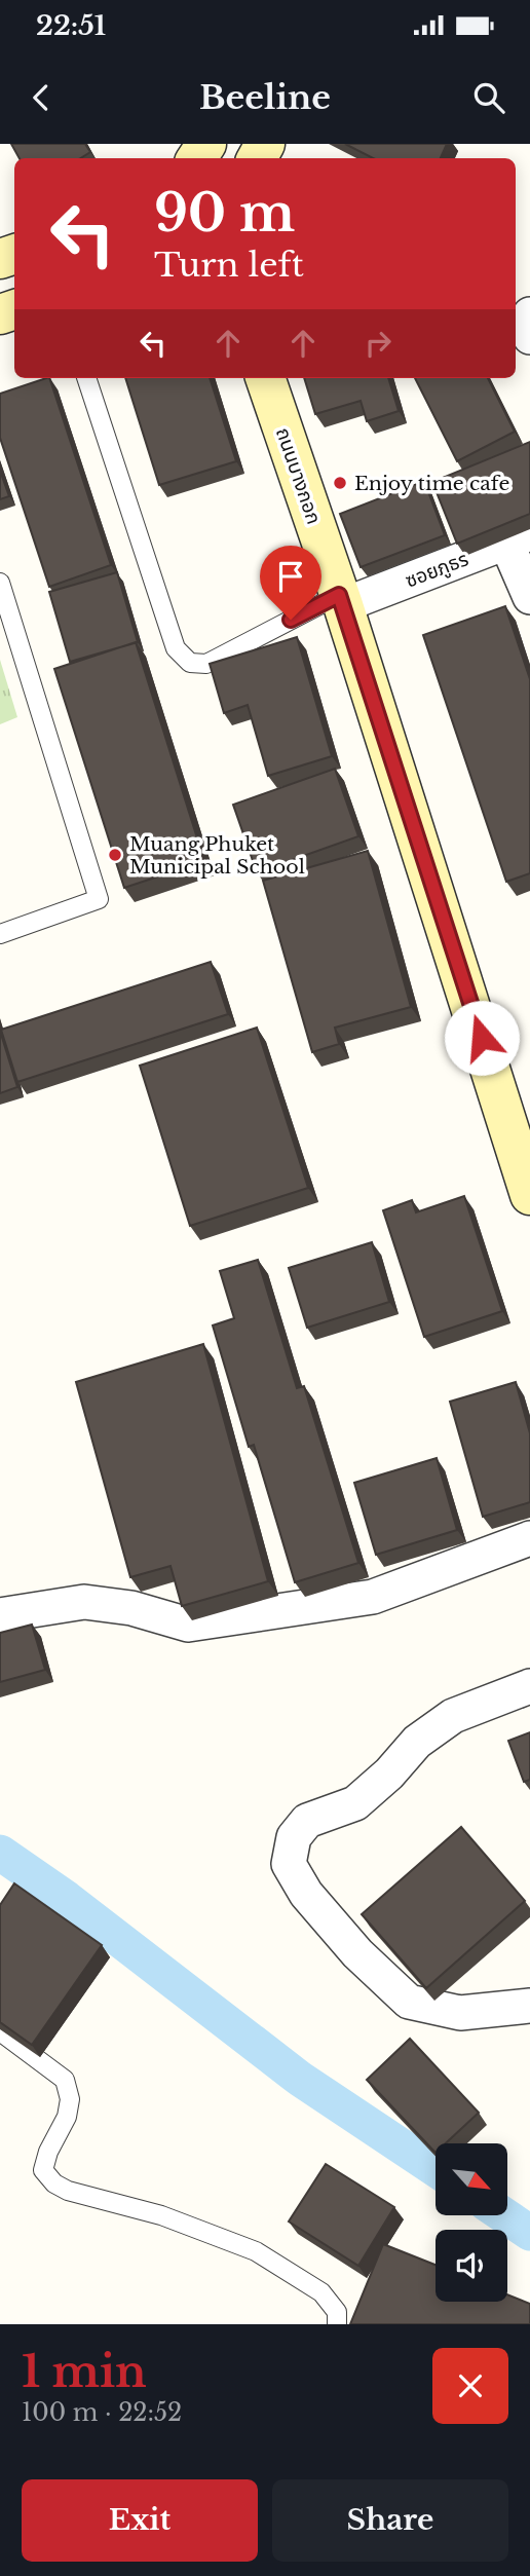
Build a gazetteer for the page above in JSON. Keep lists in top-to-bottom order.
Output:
{
  "streets": {
    "main road": ["ถนนบางกอก"],
    "street": ["ซอยภูธร"]
  },
  "crossings": [
    ["ถนนบางกอก", "ซอยภูธร"]
  ],
  "places": ["Enjoy time cafe", "Muang Phuket Municipal School"],
  "north": "bottom right",
  "page": {
    "status": "22:51",
    "header": "Beeline",
    "turn": ["90 m", "Turn left"],
    "heading": ["1 min", "100 m · 22:52"],
    "buttons": ["Exit", "Share"]
  }
}
